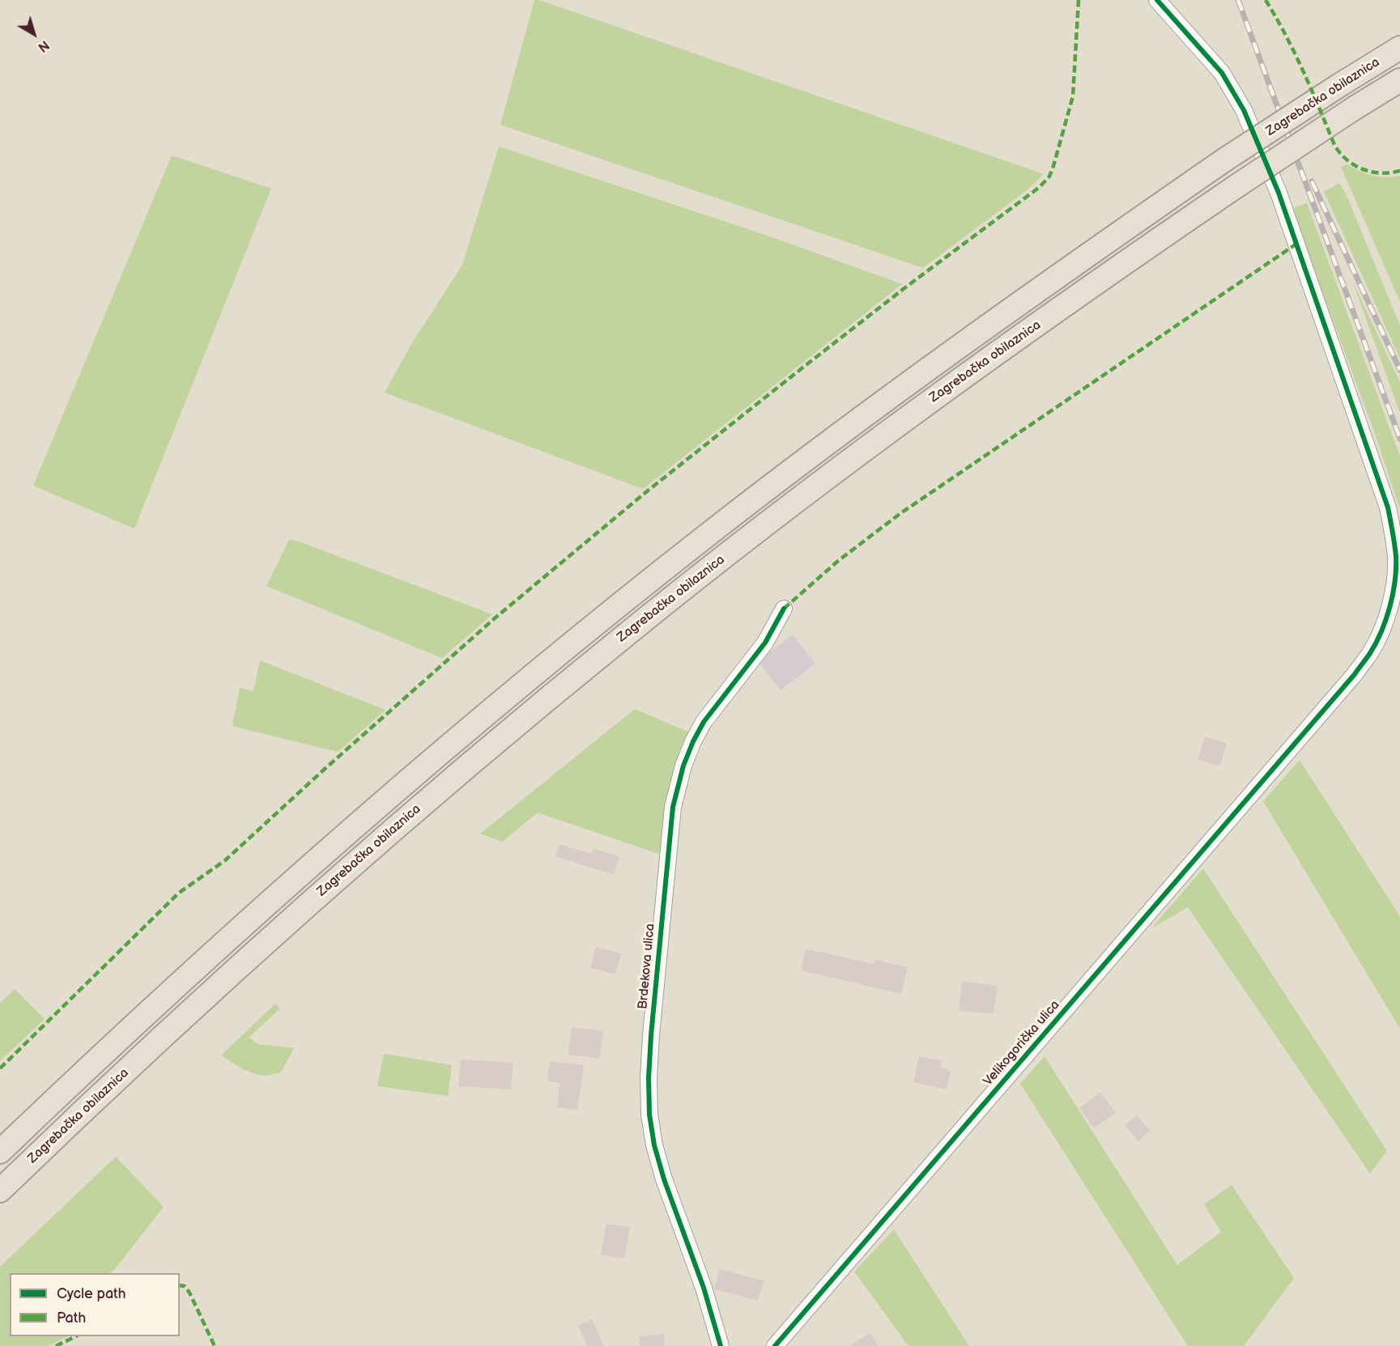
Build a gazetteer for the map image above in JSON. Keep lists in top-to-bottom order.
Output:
{
  "streets": {
    "highway": ["Zagrebačka obilaznica"],
    "street": ["Brdekova ulica", "Velikogorička ulica"]
  },
  "legend": ["Cycle path", "Path"],
  "north": "bottom right"
}
